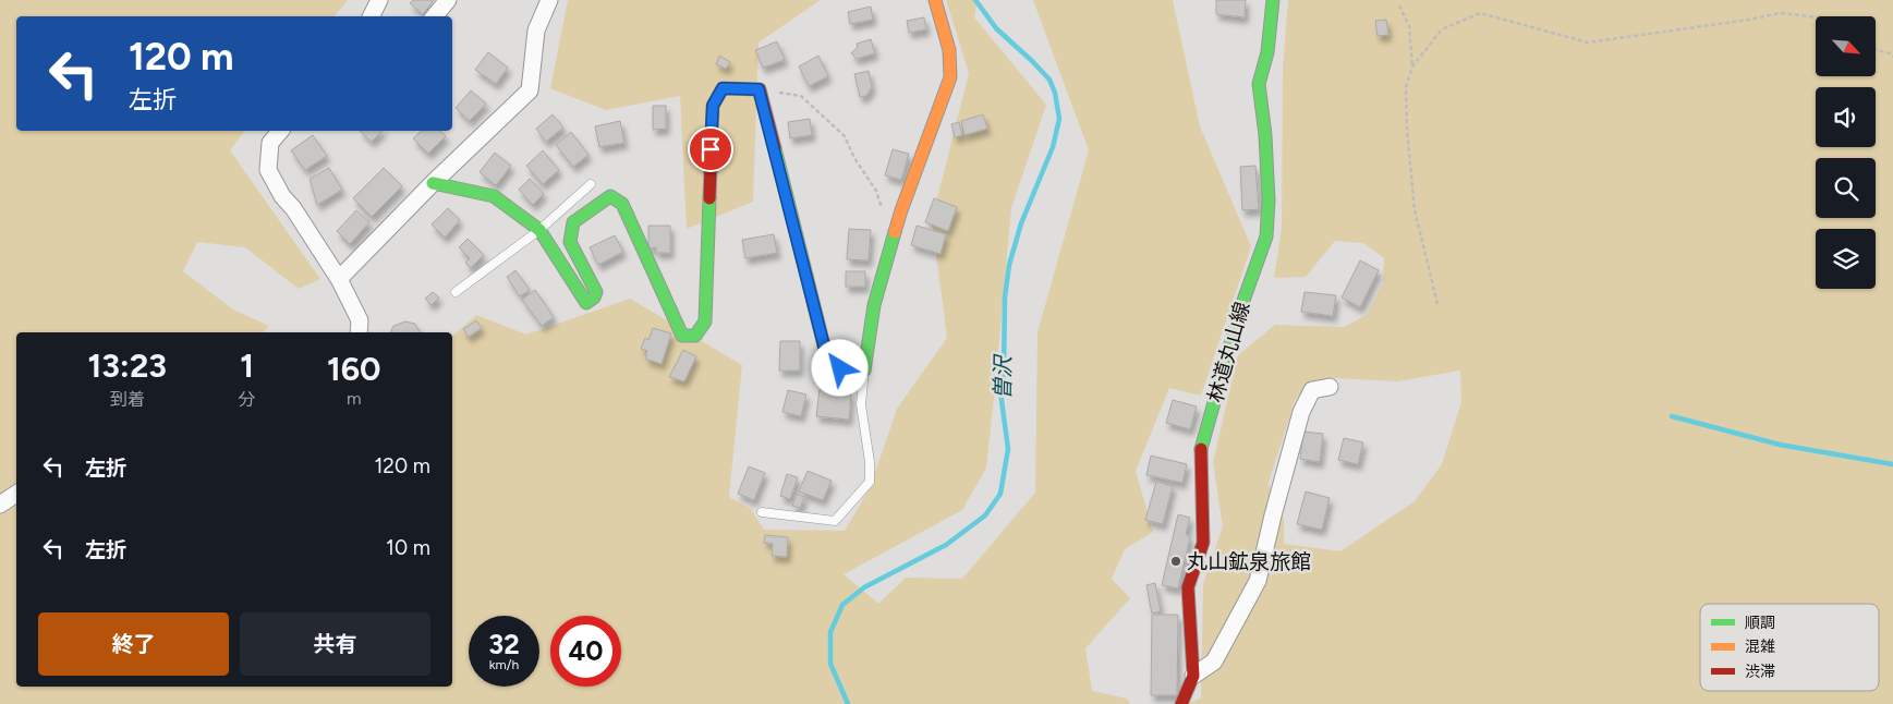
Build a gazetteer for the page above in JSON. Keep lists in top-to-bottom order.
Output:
{
  "streets": {
    "street": ["林道丸山線"]
  },
  "water": ["曽沢"],
  "places": ["丸山鉱泉旅館"],
  "legend": ["順調", "混雑", "渋滞"],
  "north": "bottom right",
  "page": {
    "turn": ["120 m", "左折"],
    "eta": [
      "13:23",
      "到着",
      "1",
      "分",
      "160",
      "m"
    ],
    "list": [
      {
        "name": "左折",
        "value": "120 m"
      },
      {
        "name": "左折",
        "value": "10 m"
      }
    ],
    "buttons": ["終了", "共有"],
    "speed": "32 km/h",
    "limit": "40"
  }
}
